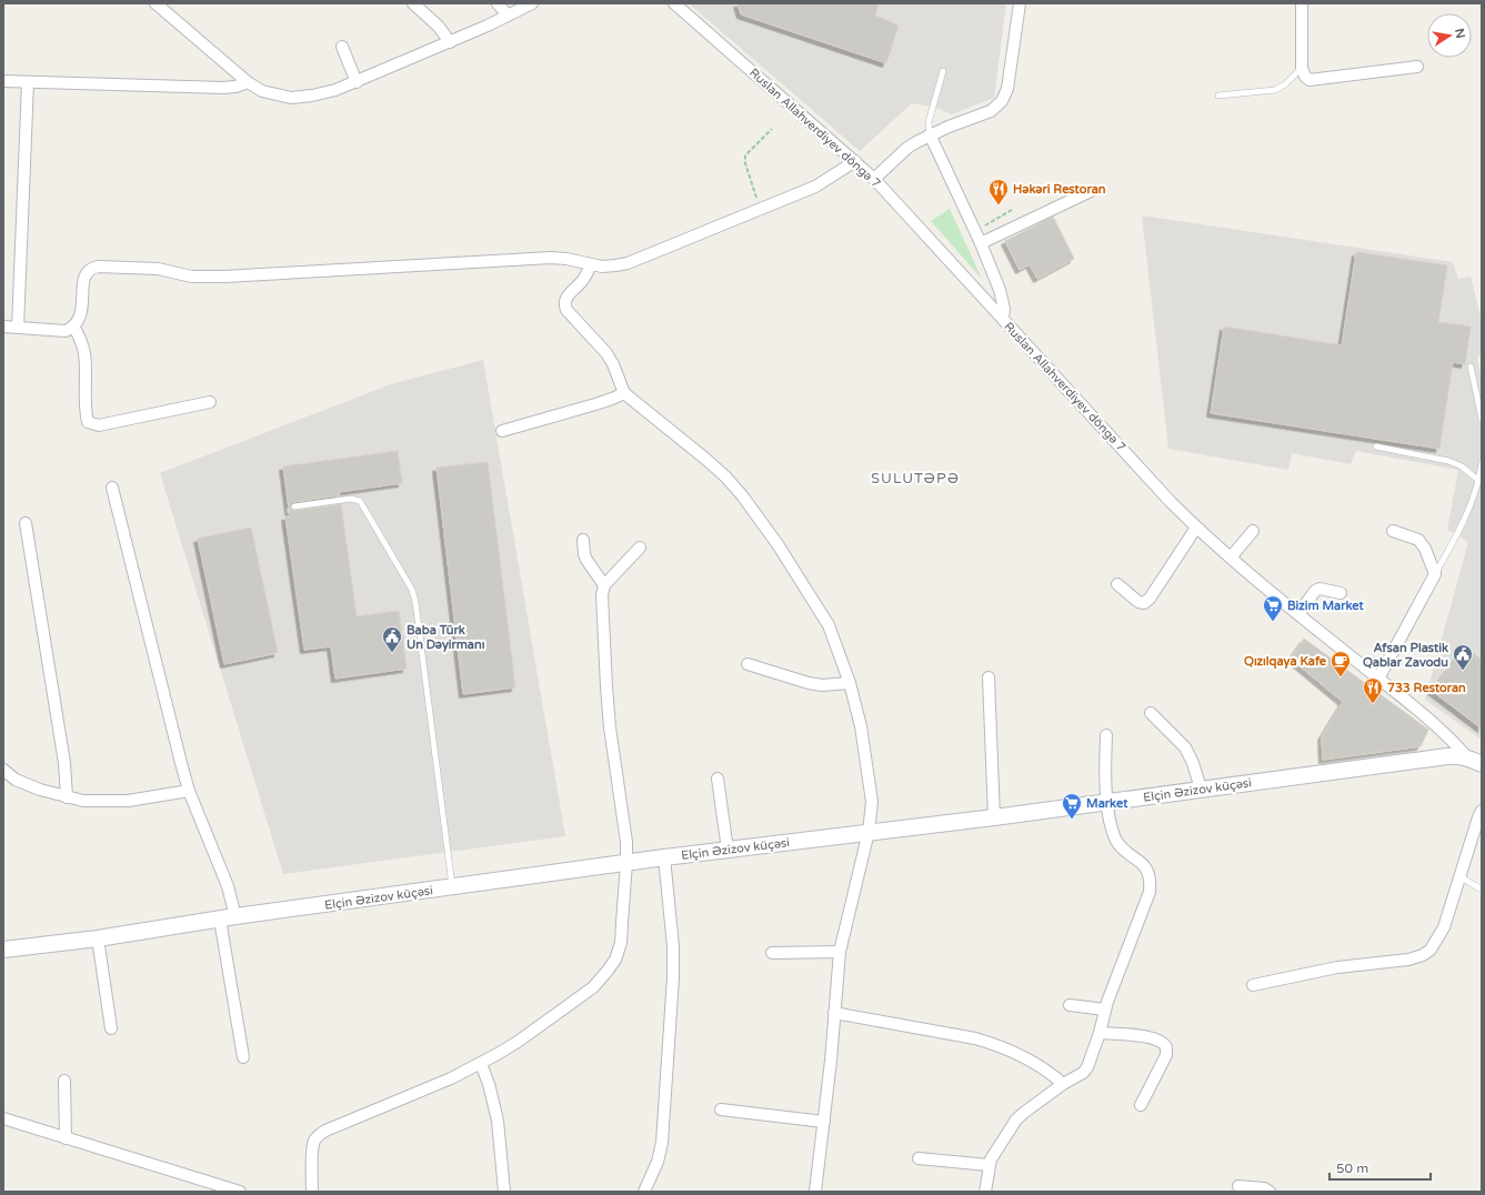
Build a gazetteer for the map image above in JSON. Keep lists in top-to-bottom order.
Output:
{
  "streets": {
    "street": ["Ruslan Allahverdiyev döngə 7", "Elçin Əzizov küçəsi"]
  },
  "crossings": [
    ["Ruslan Allahverdiyev döngə 7", "Elçin Əzizov küçəsi"]
  ],
  "districts": ["SULUTƏPƏ"],
  "places": {
    "restaurant": ["Həkəri Restoran", "733 Restoran"],
    "supermarket": ["Bizim Market", "Market"],
    "public building": ["Baba Türk Un Dəyirmanı", "Afsan Plastik Qablar Zavodu"],
    "cafe": ["Qızılqaya Kafe"]
  },
  "scale_bar": "50 m",
  "north": "right"
}
